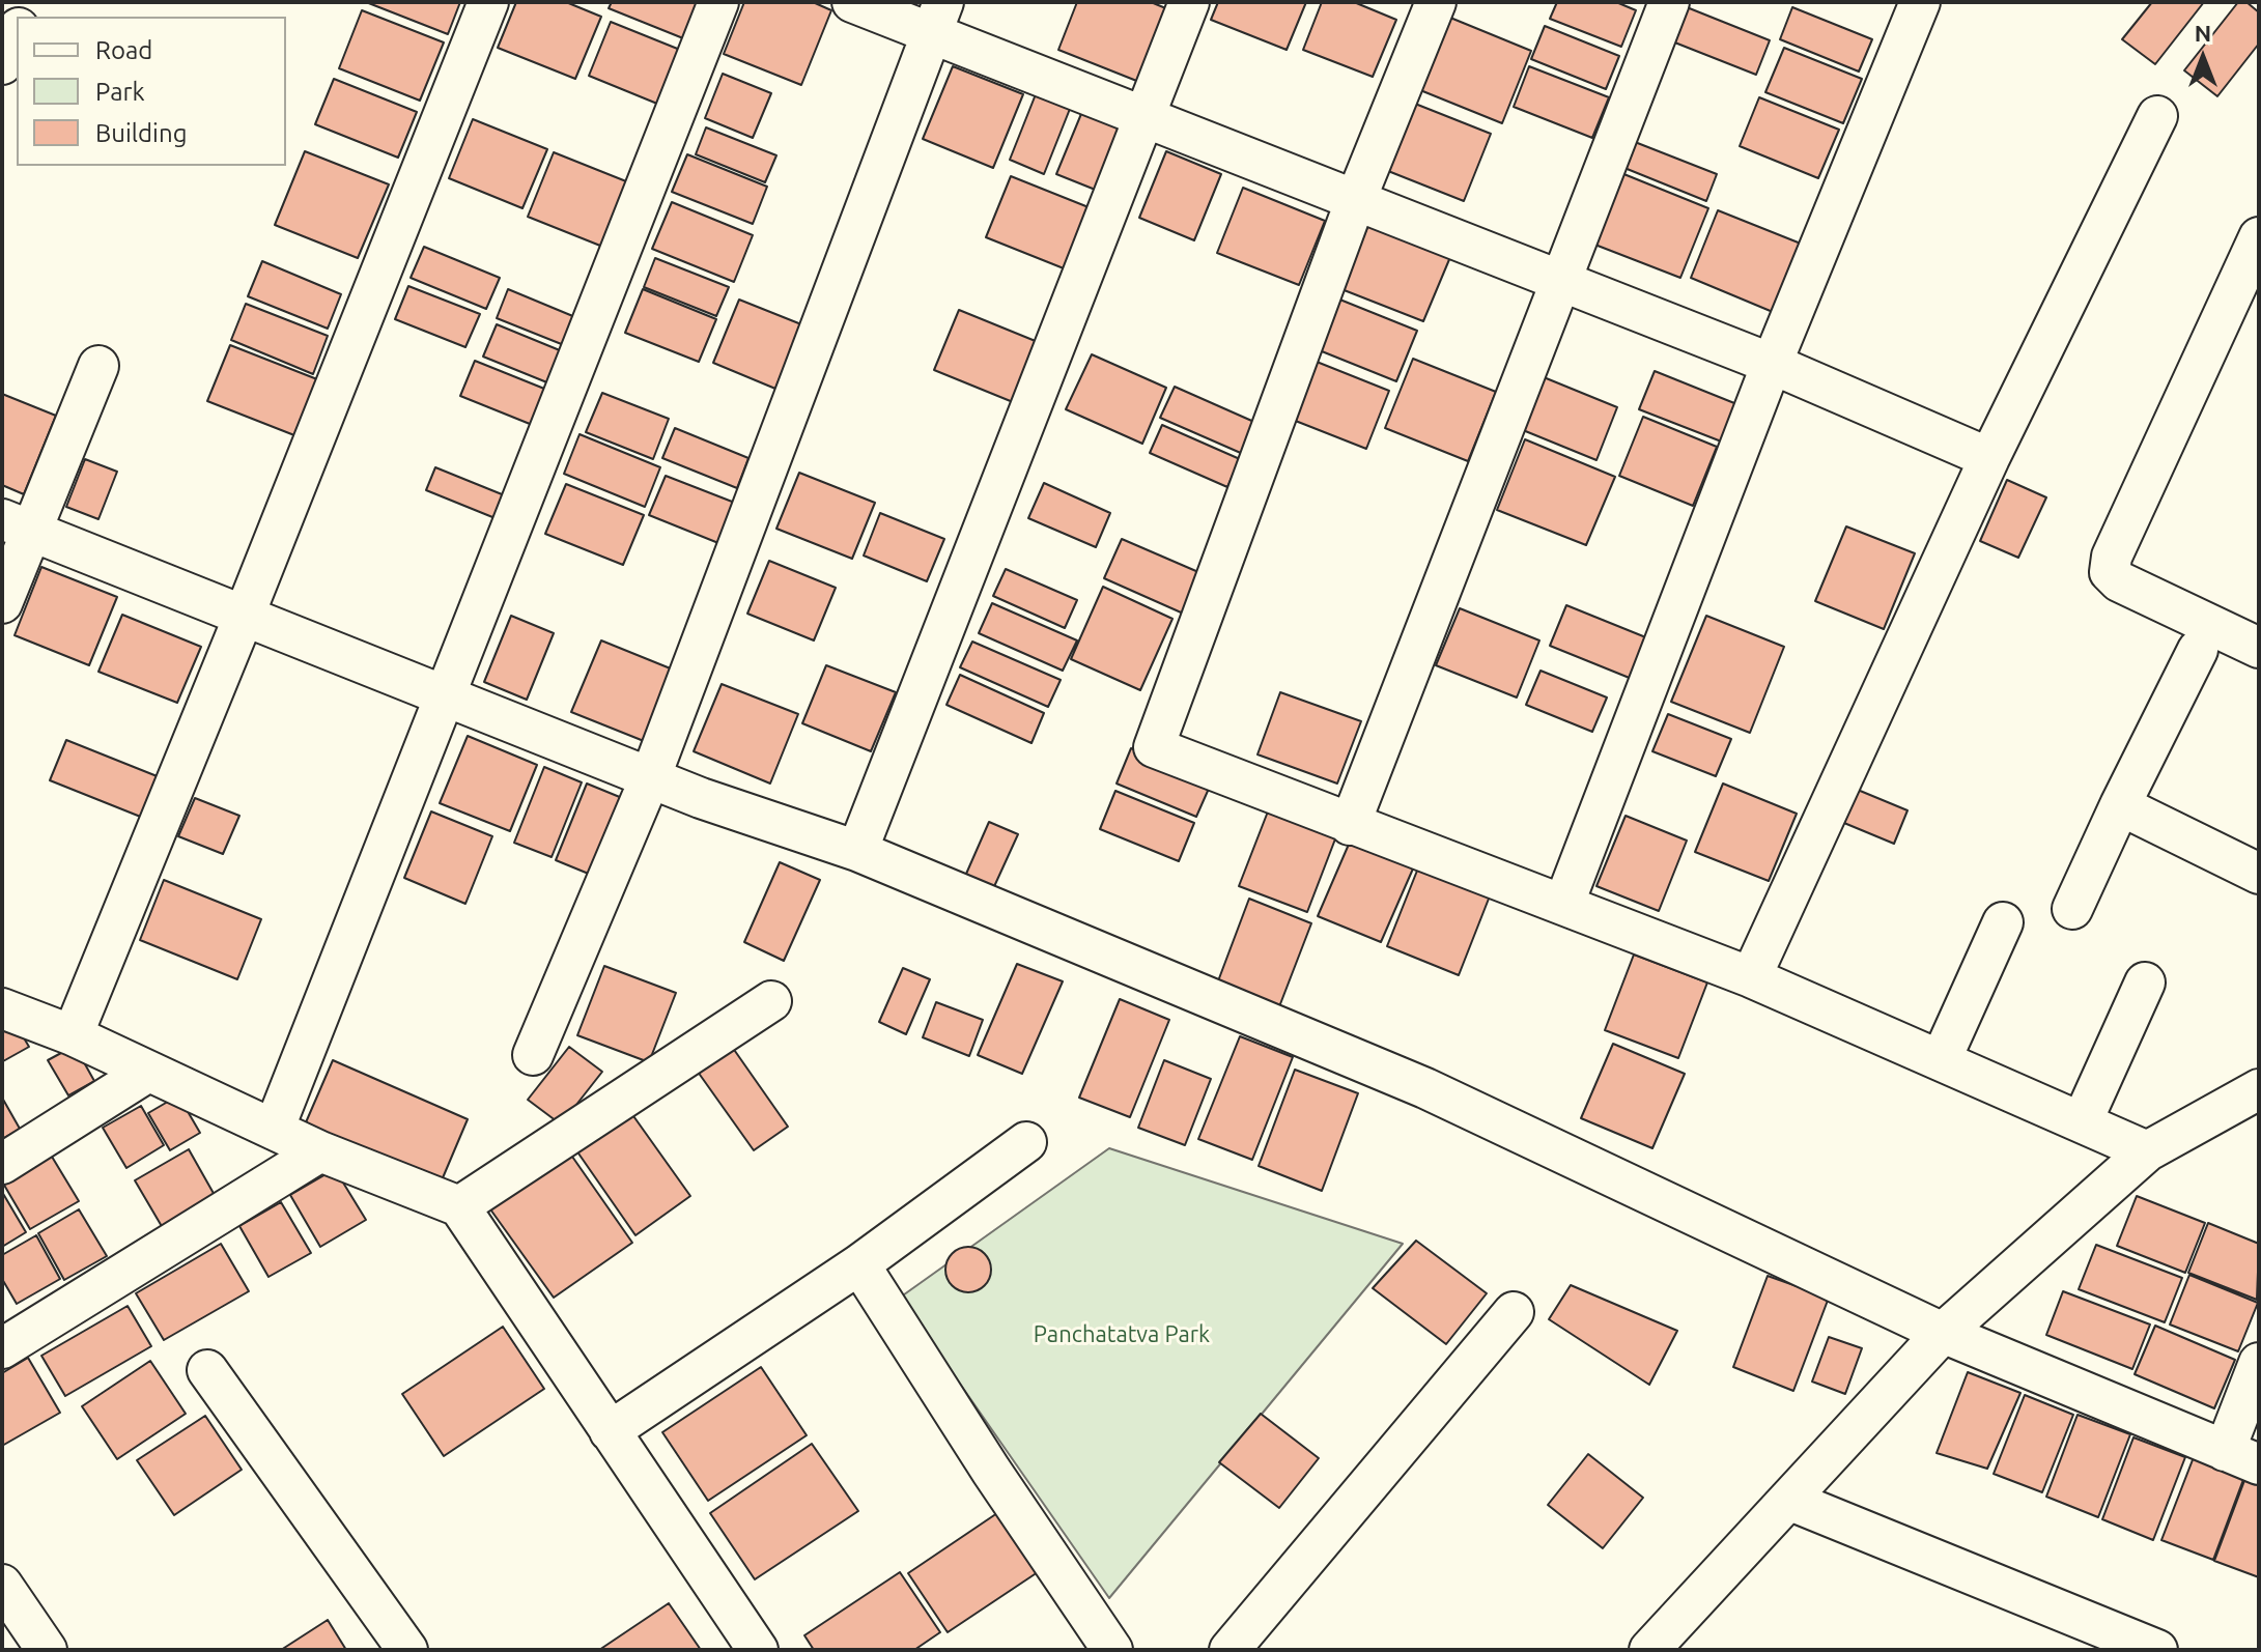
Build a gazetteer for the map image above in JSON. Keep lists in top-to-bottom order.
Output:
{
  "parks": ["Panchatatva Park"],
  "legend": ["Road", "Park", "Building"],
  "north": "top"
}
